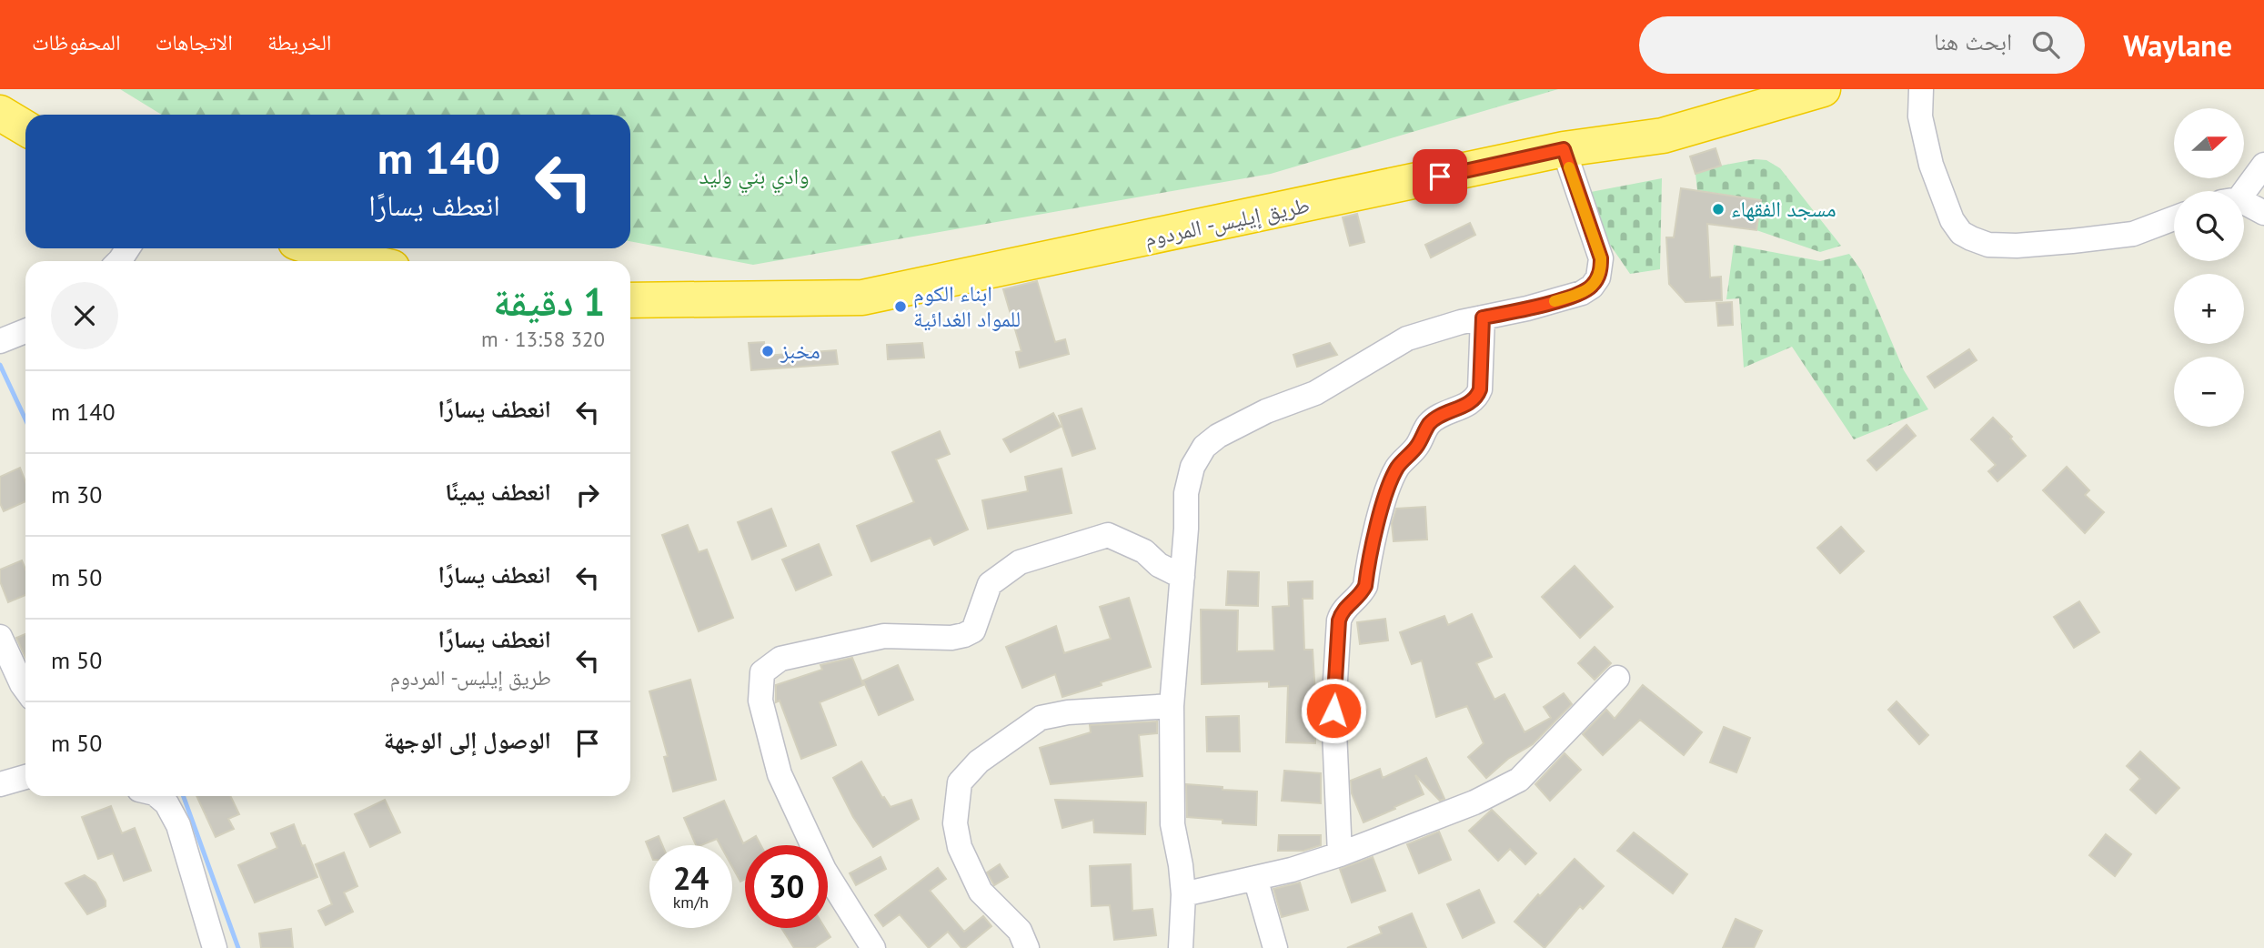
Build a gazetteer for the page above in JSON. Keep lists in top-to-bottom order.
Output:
{
  "streets": {
    "highway": ["طريق إيليس- المردوم"]
  },
  "parks": ["وادي بني وليد"],
  "places": ["مسجد الفقهاء", "ابناء الكوم للمواد الغدائية", "مخبز"],
  "north": "right",
  "page": {
    "header": "Waylane",
    "search": "ابحث هنا",
    "nav": ["الخريطة", "الاتجاهات", "المحفوظات"],
    "map_buttons": ["+", "−"],
    "turn": ["140 m", "انعطف يسارًا"],
    "heading": ["1 دقيقة", "320 m · 13:58"],
    "list": [
      {
        "name": "انعطف يسارًا",
        "value": "140 m"
      },
      {
        "name": "انعطف يمينًا",
        "value": "30 m"
      },
      {
        "name": "انعطف يسارًا",
        "value": "50 m"
      },
      {
        "name": "انعطف يسارًا",
        "note": "طريق إيليس- المردوم",
        "value": "50 m"
      },
      {
        "name": "الوصول إلى الوجهة",
        "value": "50 m"
      }
    ],
    "speed": "24 km/h",
    "limit": "30"
  }
}
